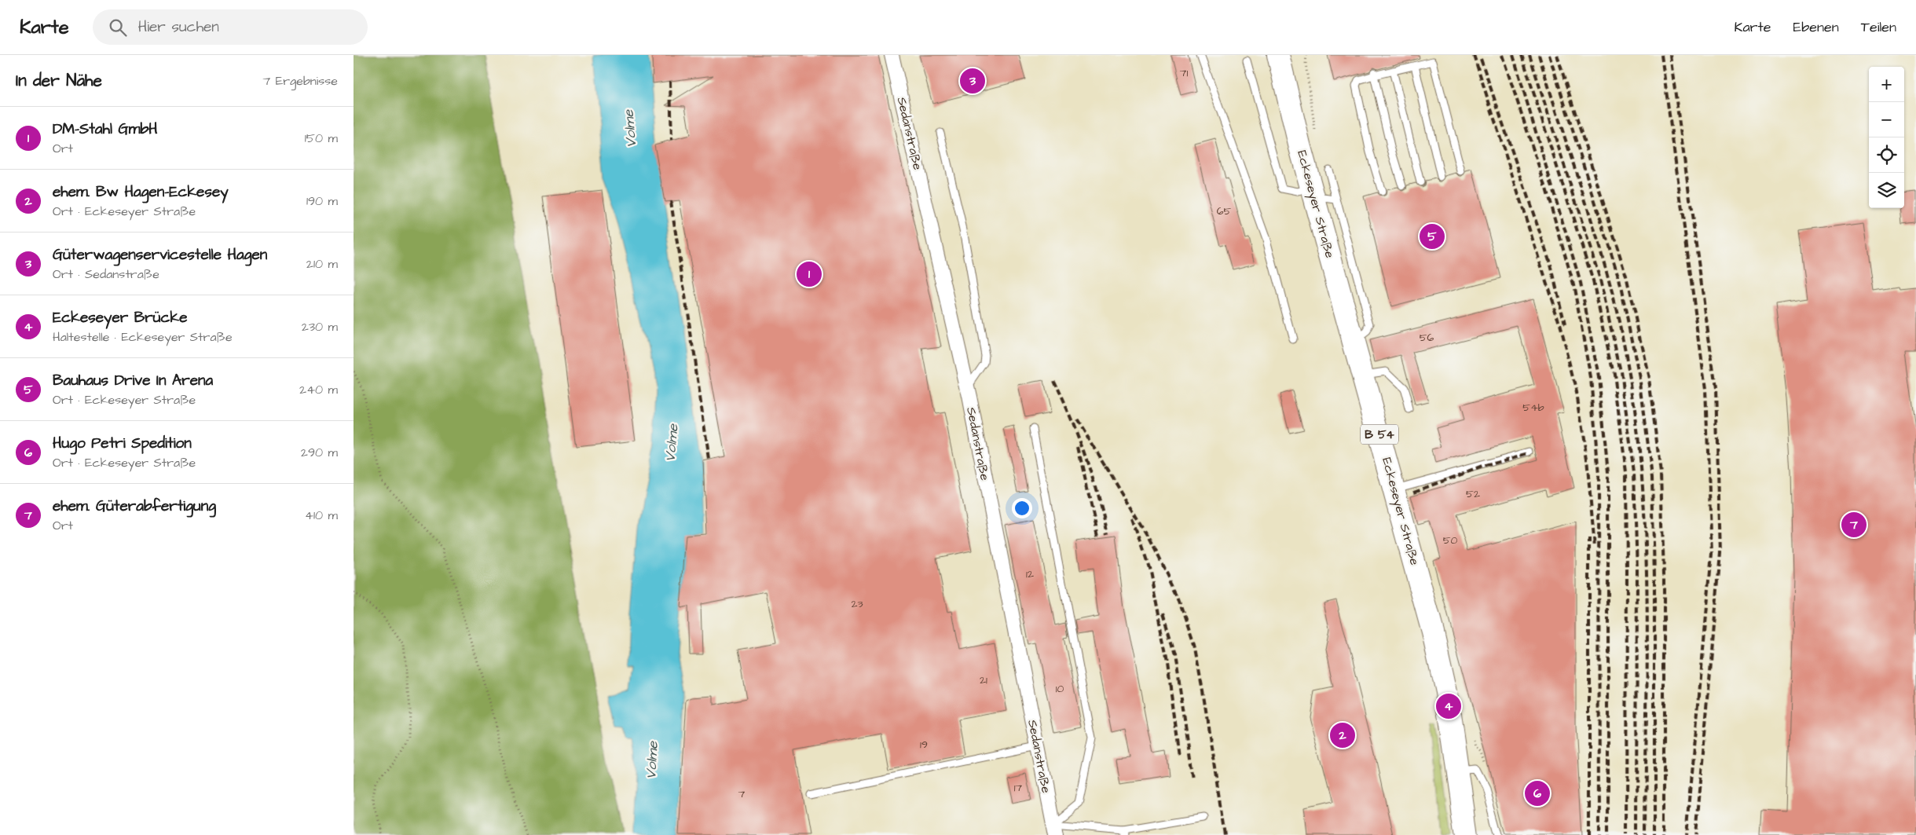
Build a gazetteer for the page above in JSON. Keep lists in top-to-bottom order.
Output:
{
  "streets": {
    "main road": ["Eckeseyer Straße", "B 54"],
    "street": ["Sedanstraße"]
  },
  "water": ["Volme"],
  "house_numbers": [
    "71",
    "65",
    "56",
    "54b",
    "52",
    "50",
    "12",
    "23",
    "21",
    "10",
    "19",
    "17",
    "7"
  ],
  "page": {
    "header": "Karte",
    "search": "Hier suchen",
    "nav": ["Karte", "Ebenen", "Teilen"],
    "heading": ["In der Nähe", "7 Ergebnisse"],
    "map_buttons": ["+", "−"],
    "pins": [
      "3",
      "5",
      "1",
      "7",
      "4",
      "2",
      "6"
    ],
    "list": [
      {
        "mark": "1",
        "name": "DM-Stahl GmbH",
        "note": "Ort",
        "value": "150 m"
      },
      {
        "mark": "2",
        "name": "ehem. Bw Hagen-Eckesey",
        "note": "Ort · Eckeseyer Straße",
        "value": "190 m"
      },
      {
        "mark": "3",
        "name": "Güterwagenservicestelle Hagen",
        "note": "Ort · Sedanstraße",
        "value": "210 m"
      },
      {
        "mark": "4",
        "name": "Eckeseyer Brücke",
        "note": "Haltestelle · Eckeseyer Straße",
        "value": "230 m"
      },
      {
        "mark": "5",
        "name": "Bauhaus Drive In Arena",
        "note": "Ort · Eckeseyer Straße",
        "value": "240 m"
      },
      {
        "mark": "6",
        "name": "Hugo Petri Spedition",
        "note": "Ort · Eckeseyer Straße",
        "value": "290 m"
      },
      {
        "mark": "7",
        "name": "ehem. Güterabfertigung",
        "note": "Ort",
        "value": "410 m"
      }
    ]
  }
}
